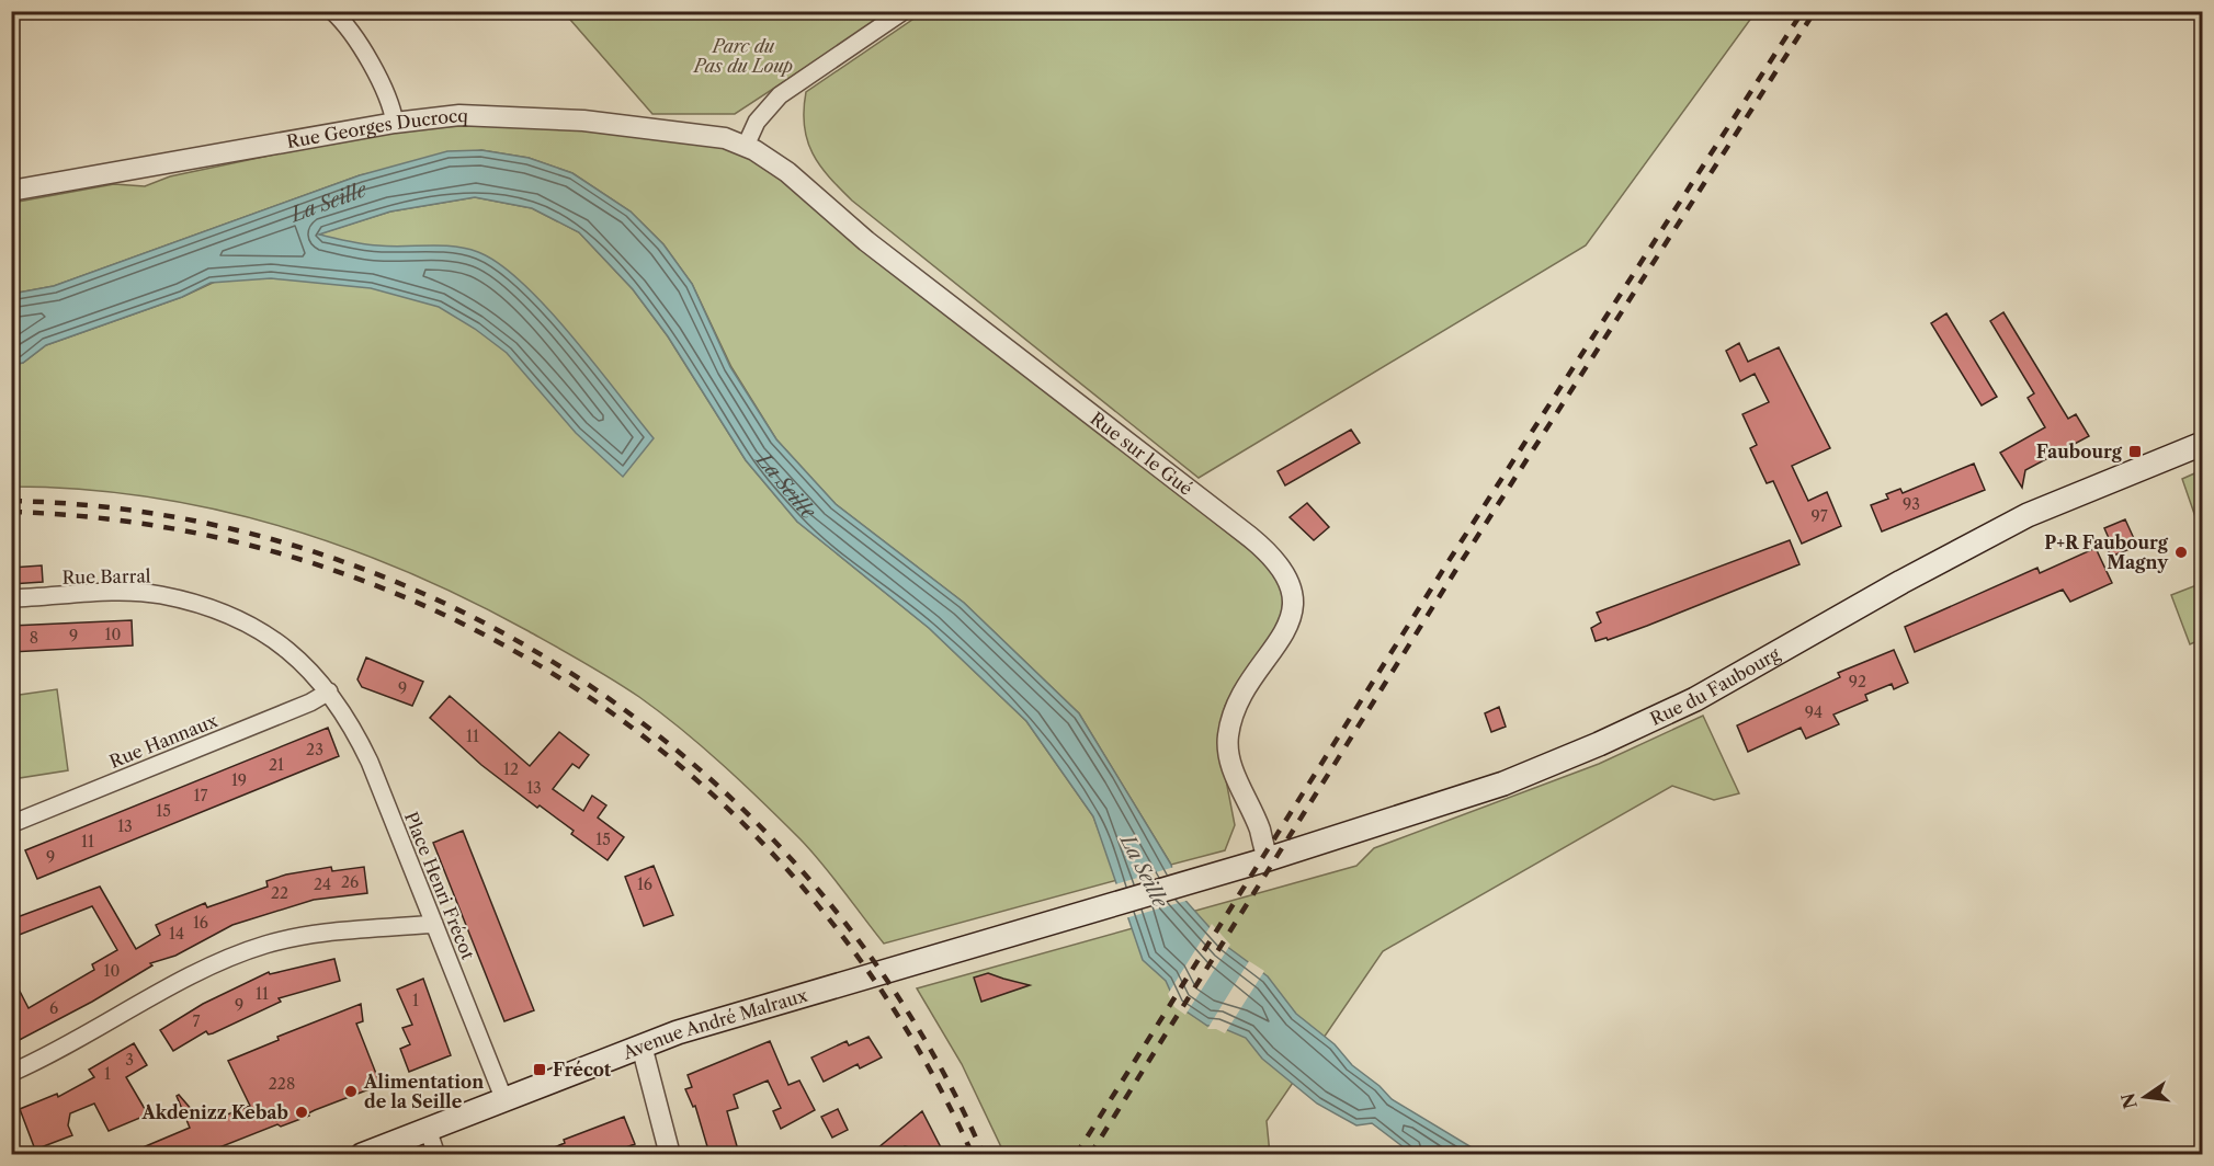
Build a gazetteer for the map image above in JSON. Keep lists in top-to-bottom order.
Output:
{
  "streets": {
    "main road": ["Rue du Faubourg", "Avenue André Malraux"],
    "street": [
      "Rue Georges Ducrocq",
      "Rue sur le Gué",
      "Rue Barral",
      "Rue Hannaux",
      "Place Henri Frécot"
    ]
  },
  "crossings": [
    ["Rue Georges Ducrocq", "Rue sur le Gué"],
    ["Rue sur le Gué", "Rue du Faubourg"],
    ["Rue Barral", "Rue Hannaux"],
    ["Rue Barral", "Place Henri Frécot"],
    ["Rue du Faubourg", "Avenue André Malraux"],
    ["Rue Hannaux", "Place Henri Frécot"],
    ["Place Henri Frécot", "Avenue André Malraux"]
  ],
  "water": ["La Seille"],
  "parks": ["Parc du Pas du Loup"],
  "places": {
    "transit": ["Faubourg", "Frécot"],
    "other": ["P+R Faubourg Magny", "Alimentation de la Seille", "Akdenizz Kebab"]
  },
  "house_numbers": [
    "93",
    "97",
    "10",
    "9",
    "8",
    "92",
    "9",
    "94",
    "11",
    "23",
    "21",
    "12",
    "19",
    "13",
    "17",
    "15",
    "13",
    "15",
    "11",
    "9",
    "26",
    "24",
    "16",
    "22",
    "16",
    "14",
    "10",
    "11",
    "1",
    "9",
    "6",
    "7",
    "3",
    "1",
    "228"
  ],
  "north": "left"
}
